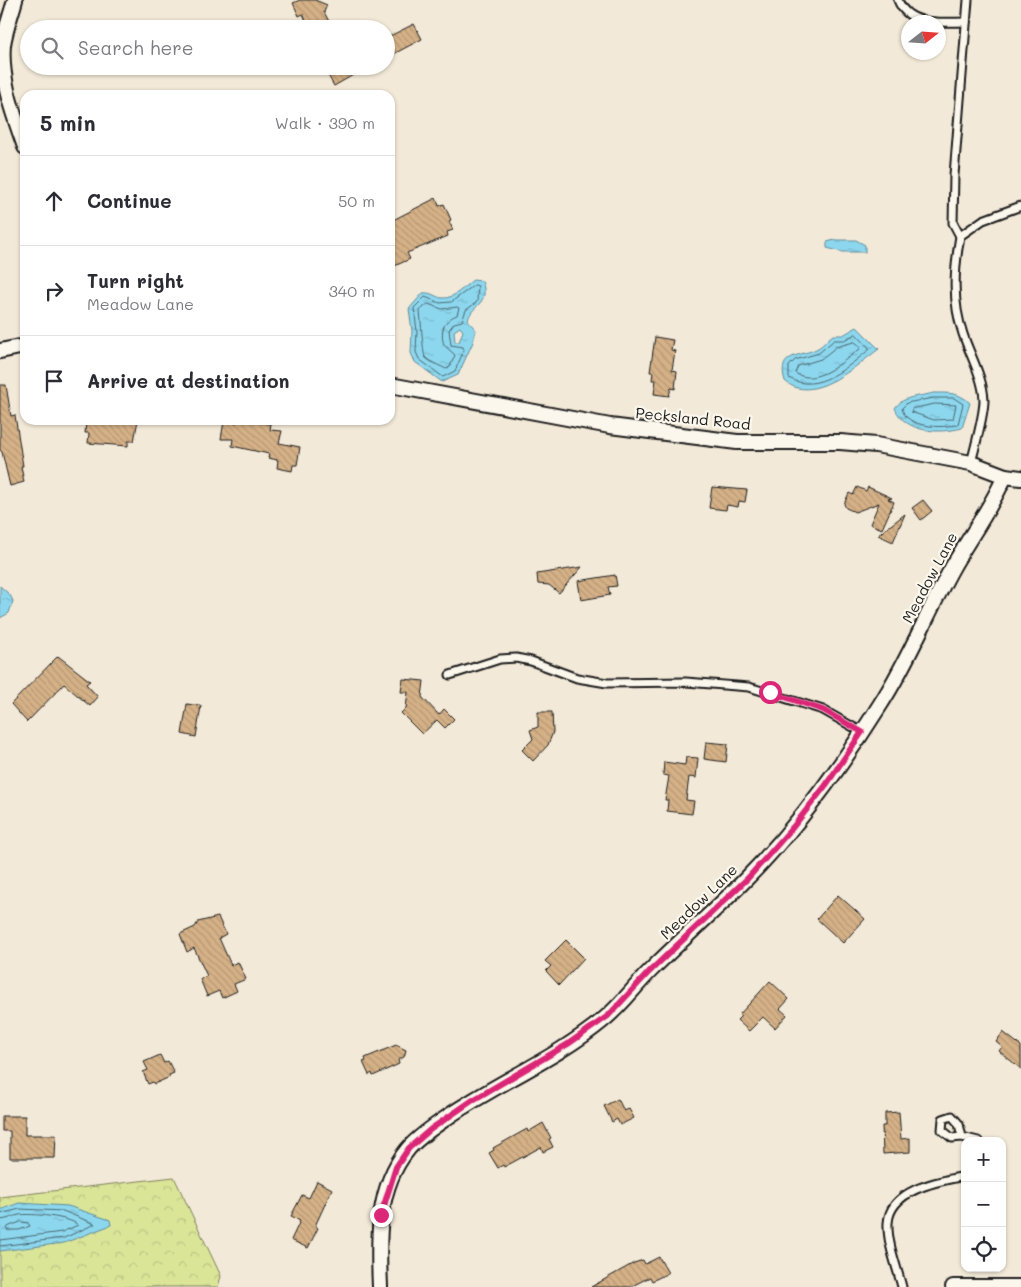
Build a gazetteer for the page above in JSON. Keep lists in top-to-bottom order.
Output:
{
  "streets": {
    "street": ["Pecksland Road", "Meadow Lane"]
  },
  "crossings": [
    ["Pecksland Road", "Meadow Lane"]
  ],
  "north": "right",
  "page": {
    "search": "Search here",
    "heading": ["5 min", "Walk · 390 m"],
    "list": [
      ["Continue", "50 m"],
      ["Turn right", "Meadow Lane", "340 m"],
      "Arrive at destination"
    ],
    "map_buttons": ["+", "−"]
  }
}
